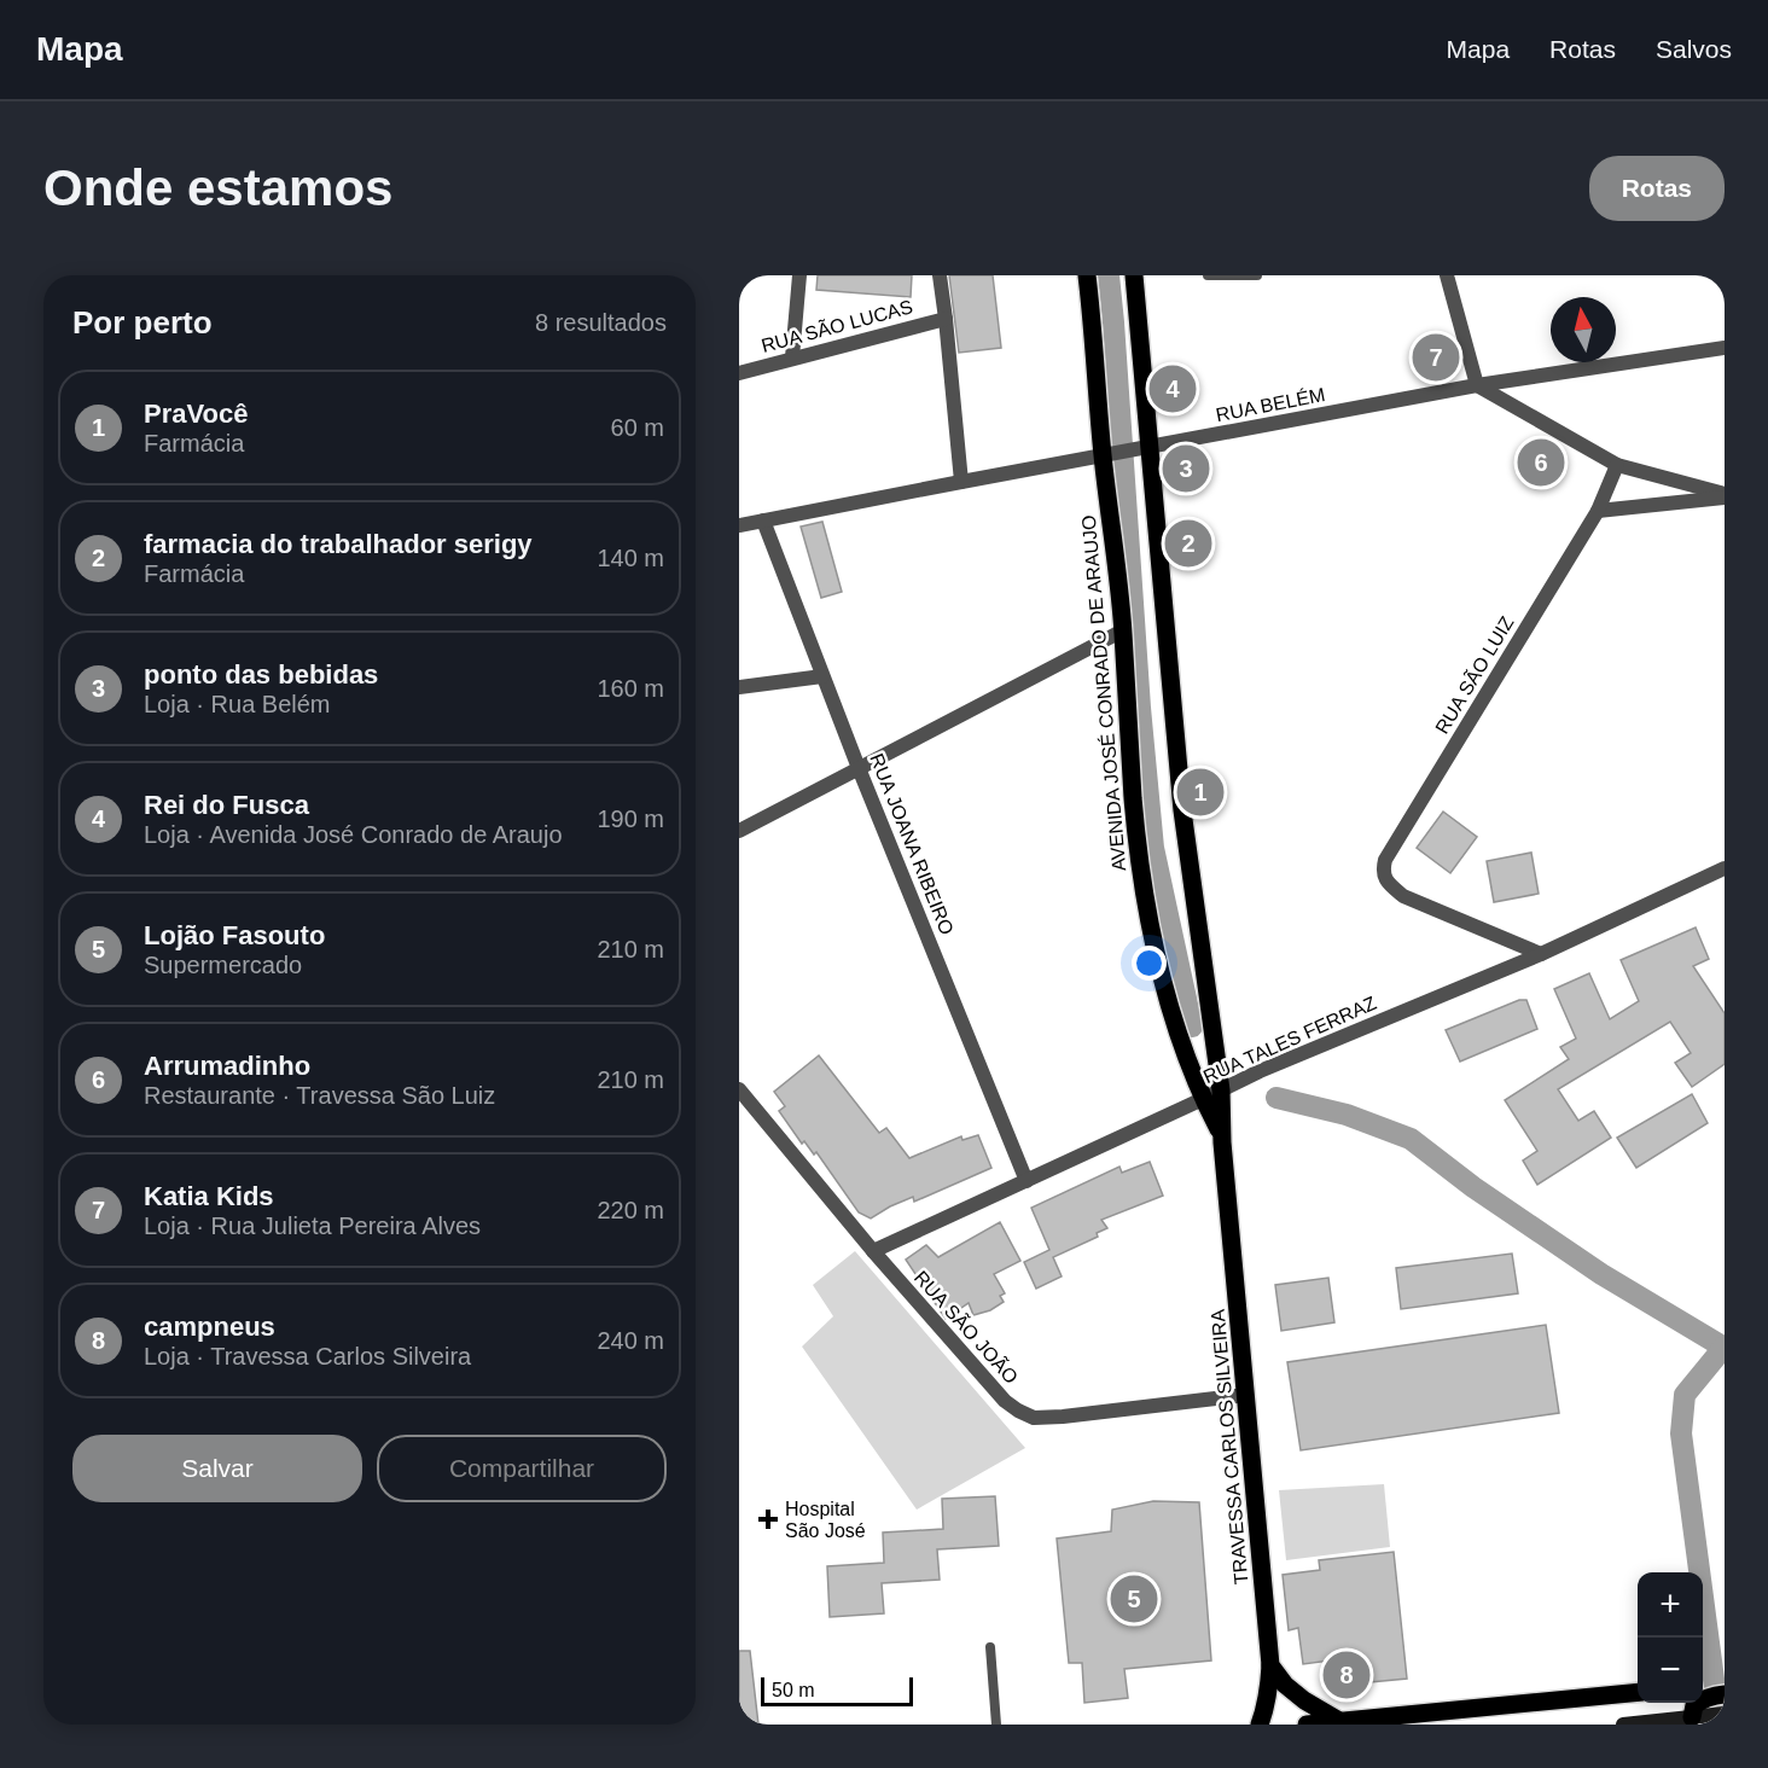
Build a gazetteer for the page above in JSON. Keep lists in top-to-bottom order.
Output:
{
  "streets": {
    "main road": ["AVENIDA JOSÉ CONRADO DE ARAUJO", "TRAVESSA CARLOS SILVEIRA"],
    "street": [
      "RUA SÃO LUCAS",
      "RUA BELÉM",
      "RUA SÃO LUIZ",
      "RUA JOANA RIBEIRO",
      "RUA TALES FERRAZ",
      "RUA SÃO JOÃO"
    ]
  },
  "crossings": [
    ["RUA BELÉM", "AVENIDA JOSÉ CONRADO DE ARAUJO"],
    ["RUA BELÉM", "RUA JOANA RIBEIRO"],
    ["RUA SÃO LUIZ", "RUA TALES FERRAZ"],
    ["AVENIDA JOSÉ CONRADO DE ARAUJO", "RUA TALES FERRAZ"],
    ["AVENIDA JOSÉ CONRADO DE ARAUJO", "TRAVESSA CARLOS SILVEIRA"],
    ["RUA JOANA RIBEIRO", "RUA TALES FERRAZ"],
    ["RUA TALES FERRAZ", "RUA SÃO JOÃO"],
    ["RUA TALES FERRAZ", "TRAVESSA CARLOS SILVEIRA"],
    ["RUA SÃO JOÃO", "TRAVESSA CARLOS SILVEIRA"]
  ],
  "places": {
    "health": ["Hospital São José"]
  },
  "scale_bar": "50 m",
  "north": "top",
  "page": {
    "header": "Mapa",
    "nav": ["Mapa", "Rotas", "Salvos"],
    "buttons": [
      "Rotas",
      ["Salvar", "Compartilhar"]
    ],
    "title": "Onde estamos",
    "heading": ["Por perto", "8 resultados"],
    "pins": [
      "7",
      "4",
      "6",
      "3",
      "2",
      "1",
      "5",
      "8"
    ],
    "list": [
      {
        "mark": "1",
        "name": "PraVocê",
        "note": "Farmácia",
        "value": "60 m"
      },
      {
        "mark": "2",
        "name": "farmacia do trabalhador serigy",
        "note": "Farmácia",
        "value": "140 m"
      },
      {
        "mark": "3",
        "name": "ponto das bebidas",
        "note": "Loja · Rua Belém",
        "value": "160 m"
      },
      {
        "mark": "4",
        "name": "Rei do Fusca",
        "note": "Loja · Avenida José Conrado de Araujo",
        "value": "190 m"
      },
      {
        "mark": "5",
        "name": "Lojão Fasouto",
        "note": "Supermercado",
        "value": "210 m"
      },
      {
        "mark": "6",
        "name": "Arrumadinho",
        "note": "Restaurante · Travessa São Luiz",
        "value": "210 m"
      },
      {
        "mark": "7",
        "name": "Katia Kids",
        "note": "Loja · Rua Julieta Pereira Alves",
        "value": "220 m"
      },
      {
        "mark": "8",
        "name": "campneus",
        "note": "Loja · Travessa Carlos Silveira",
        "value": "240 m"
      }
    ],
    "map_buttons": ["+", "−"],
    "scale": "50 m"
  }
}
